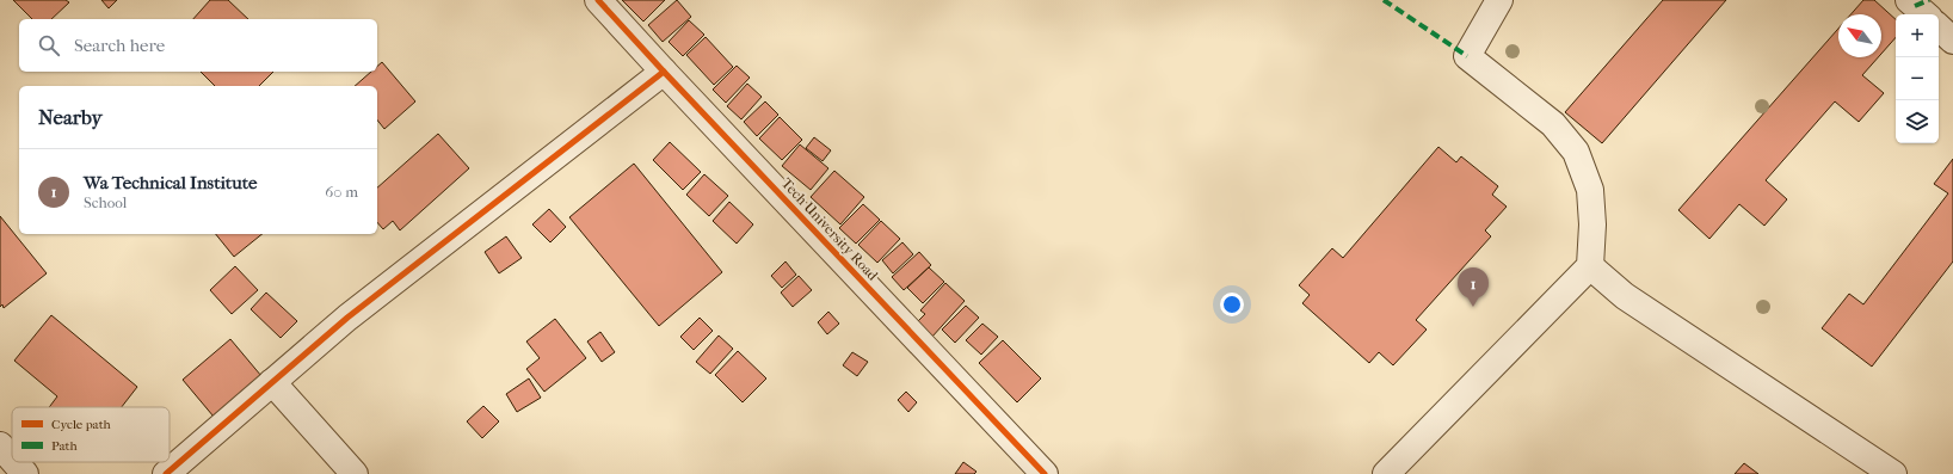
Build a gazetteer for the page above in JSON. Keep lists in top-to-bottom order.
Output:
{
  "streets": {
    "street": ["Tech University Road"]
  },
  "legend": ["Cycle path", "Path"],
  "north": "top left",
  "page": {
    "map_buttons": ["+", "−"],
    "search": "Search here",
    "heading": "Nearby",
    "list": [
      {
        "mark": "1",
        "name": "Wa Technical Institute",
        "note": "School",
        "value": "60 m"
      }
    ],
    "pins": "1"
  }
}
